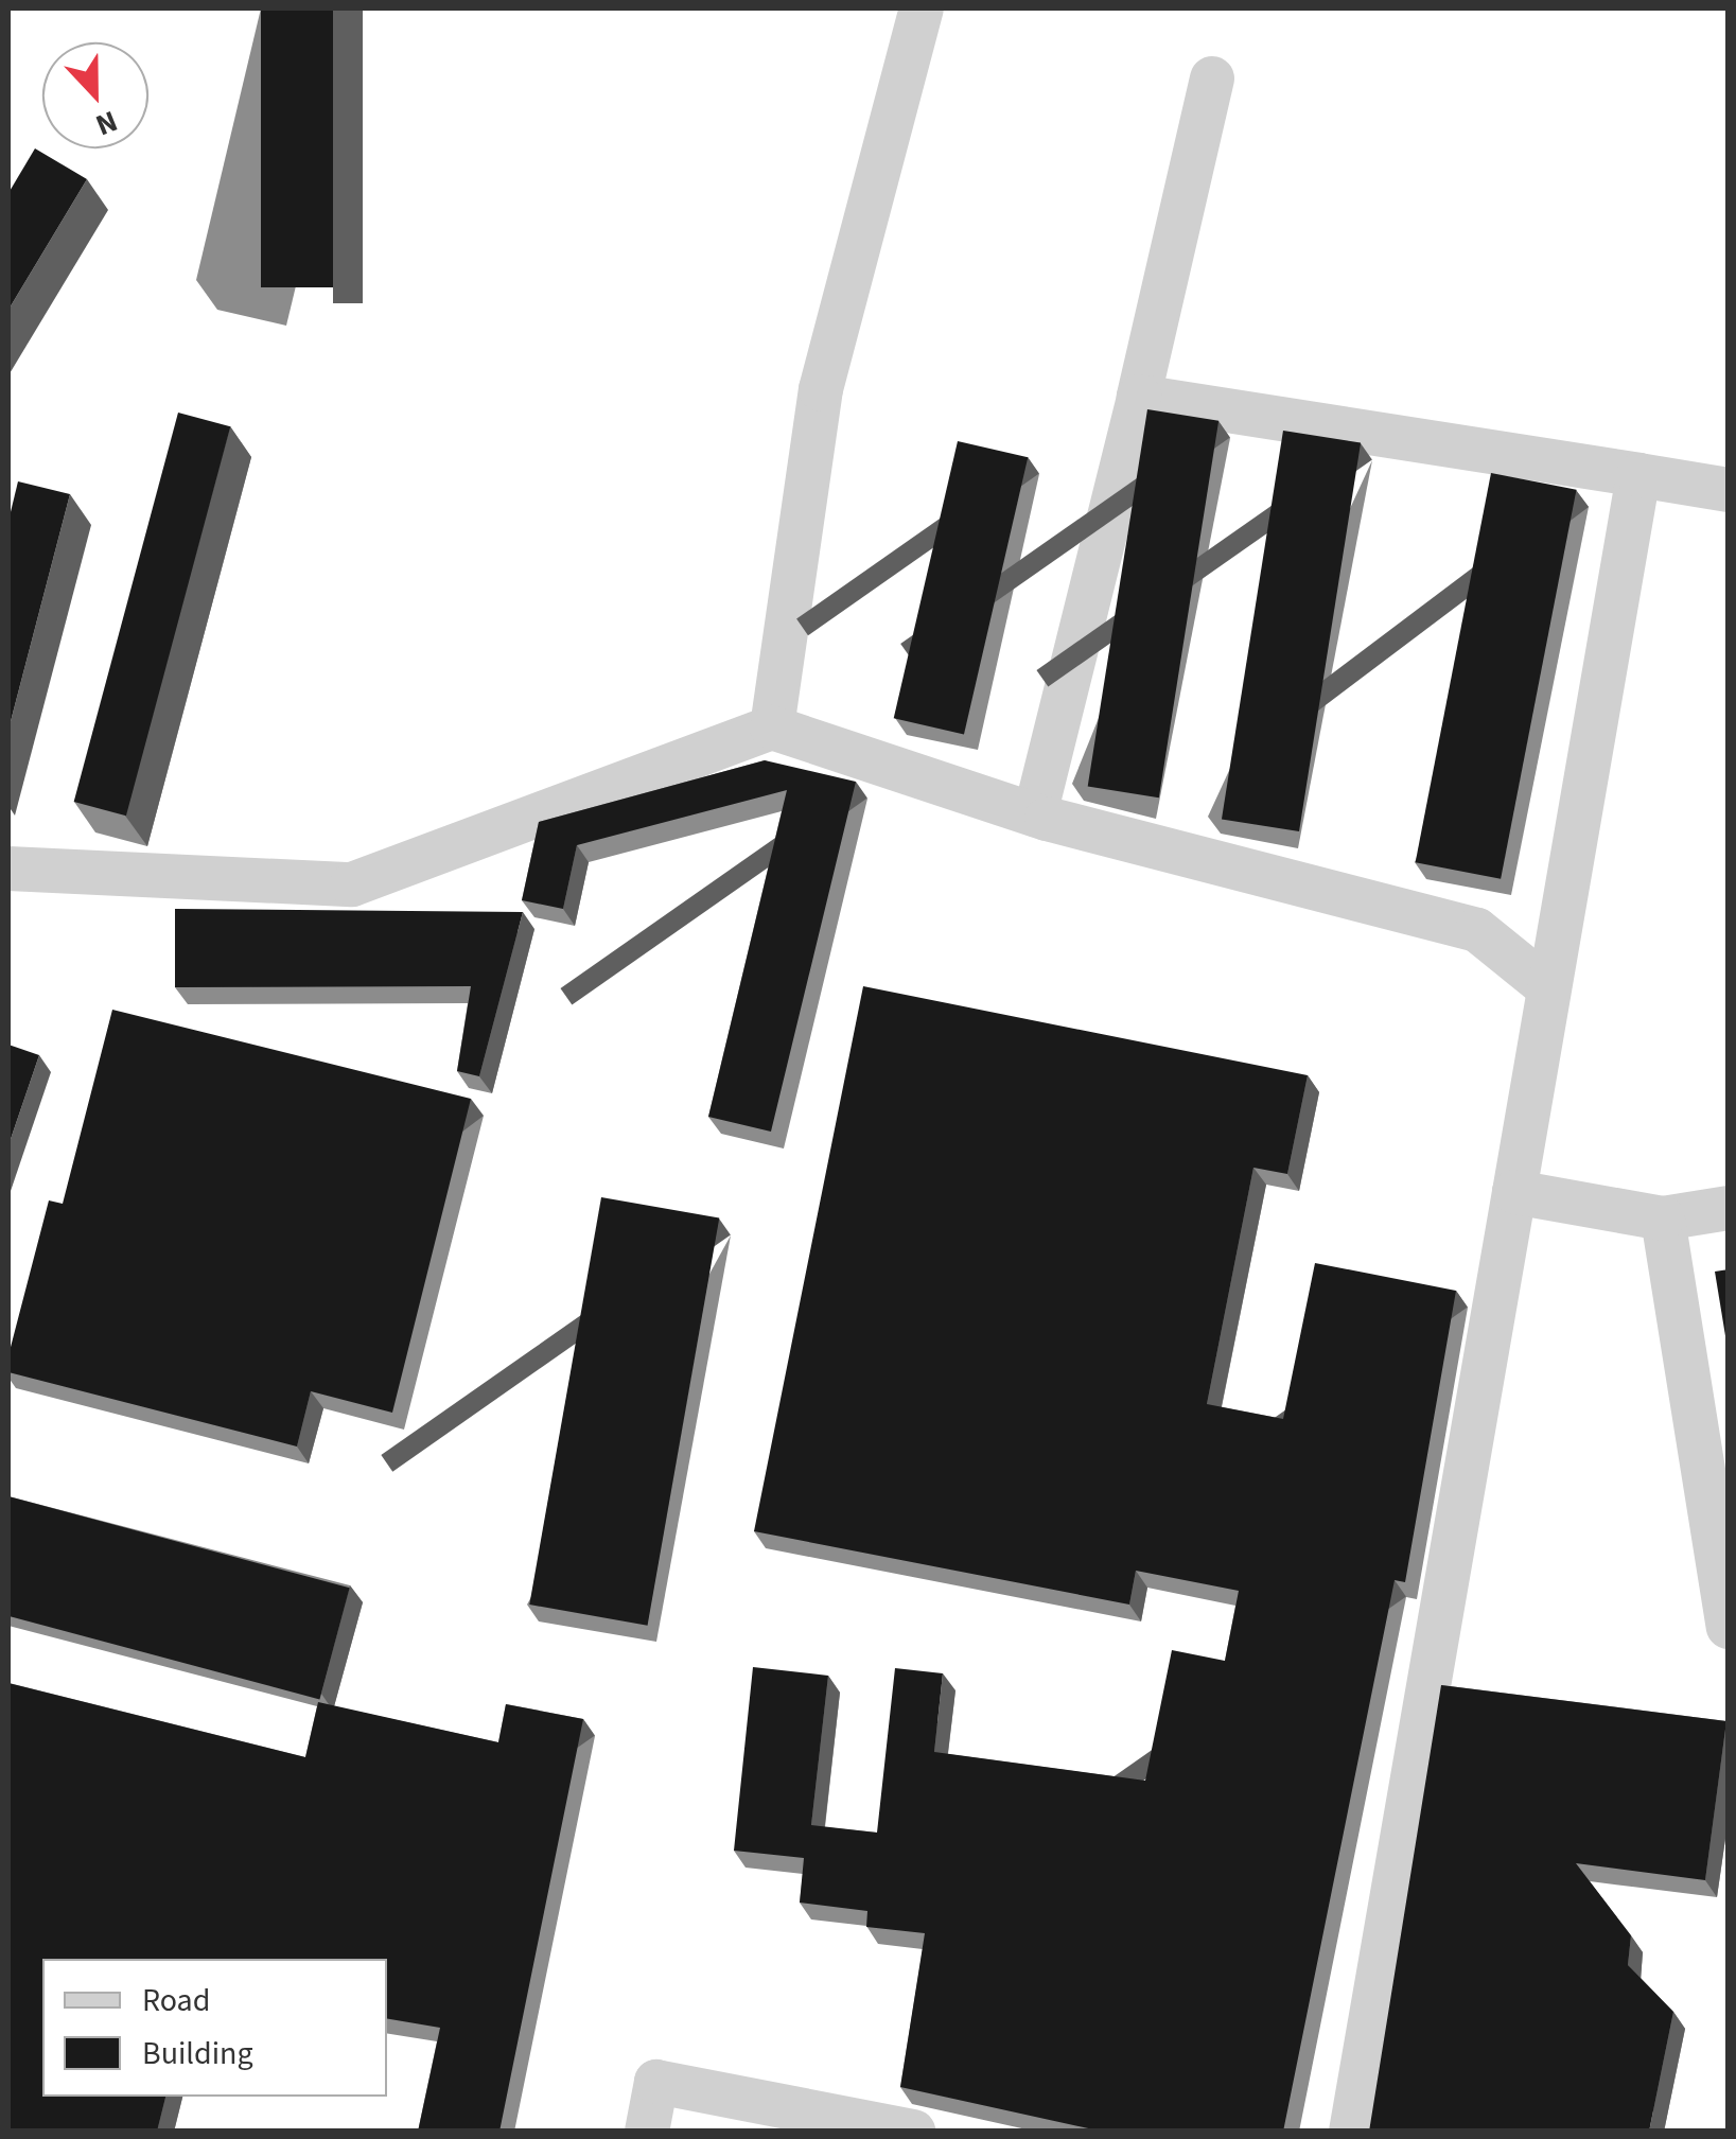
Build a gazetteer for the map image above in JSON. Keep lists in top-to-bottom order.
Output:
{
  "legend": ["Road", "Building"],
  "north": "bottom"
}
